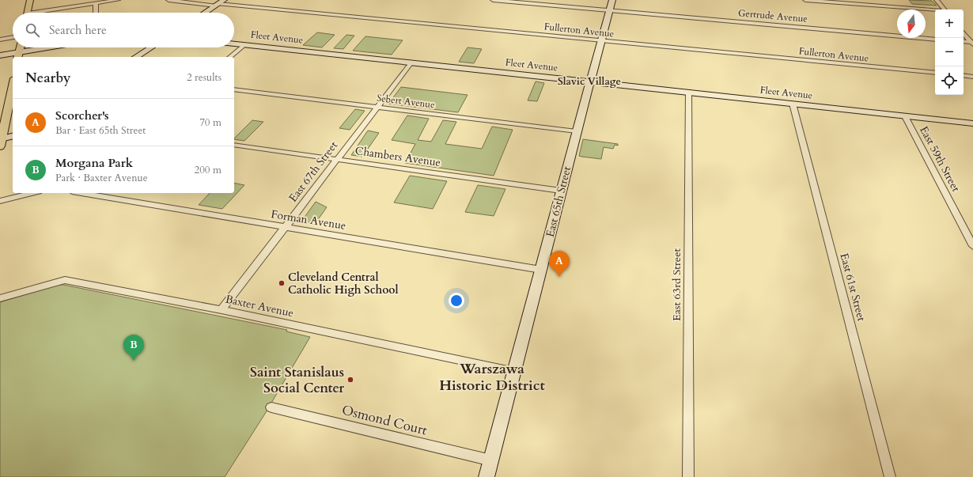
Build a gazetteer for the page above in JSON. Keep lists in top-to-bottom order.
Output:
{
  "streets": {
    "street": [
      "Gertrude Avenue",
      "Fullerton Avenue",
      "Fleet Avenue",
      "Sebert Avenue",
      "Chambers Avenue",
      "East 59th Street",
      "East 67th Street",
      "East 65th Street",
      "Forman Avenue",
      "East 63rd Street",
      "East 61st Street",
      "Baxter Avenue",
      "Osmond Court"
    ]
  },
  "crossings": [
    ["Gertrude Avenue", "East 65th Street"],
    ["Fullerton Avenue", "East 65th Street"],
    ["Fleet Avenue", "East 59th Street"],
    ["Fleet Avenue", "East 67th Street"],
    ["Fleet Avenue", "East 65th Street"],
    ["Fleet Avenue", "East 63rd Street"],
    ["Fleet Avenue", "East 61st Street"],
    ["Sebert Avenue", "East 67th Street"],
    ["Sebert Avenue", "East 65th Street"],
    ["Chambers Avenue", "East 67th Street"],
    ["Chambers Avenue", "East 65th Street"],
    ["East 67th Street", "Forman Avenue"],
    ["East 67th Street", "Baxter Avenue"],
    ["East 65th Street", "Forman Avenue"],
    ["East 65th Street", "Baxter Avenue"],
    ["East 65th Street", "Osmond Court"]
  ],
  "districts": ["Slavic Village", "Warszawa Historic District"],
  "places": ["Cleveland Central Catholic High School", "Saint Stanislaus Social Center"],
  "north": "bottom",
  "page": {
    "map_buttons": ["+", "−"],
    "search": "Search here",
    "heading": ["Nearby", "2 results"],
    "list": [
      {
        "mark": "A",
        "name": "Scorcher's",
        "note": "Bar · East 65th Street",
        "value": "70 m"
      },
      {
        "mark": "B",
        "name": "Morgana Park",
        "note": "Park · Baxter Avenue",
        "value": "200 m"
      }
    ],
    "pins": ["A", "B"]
  }
}
